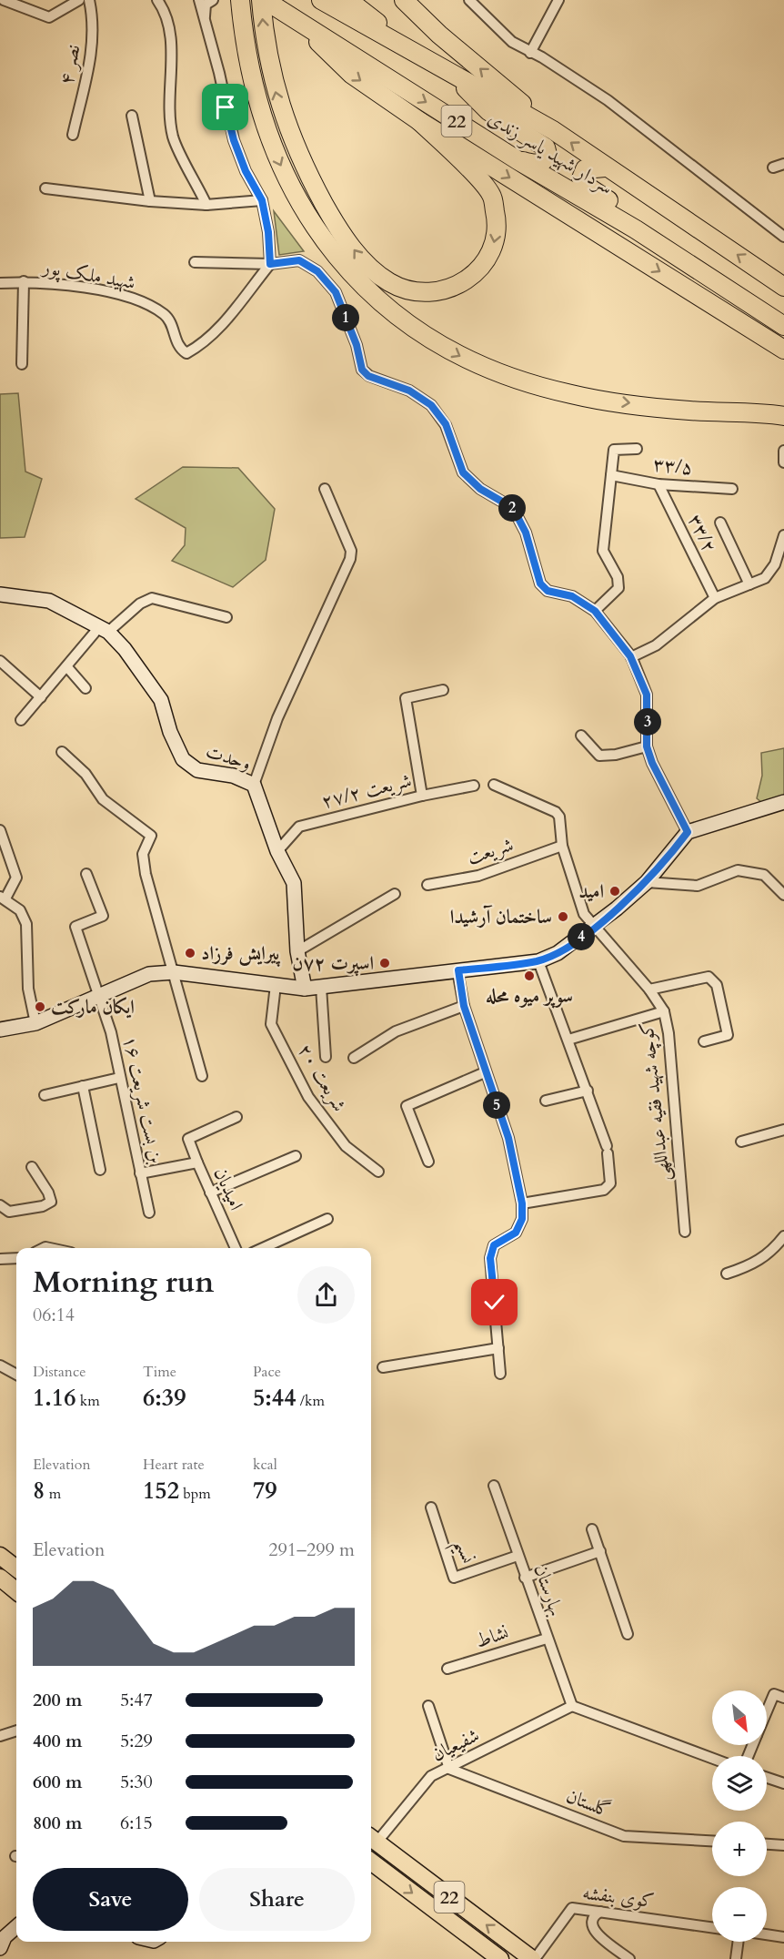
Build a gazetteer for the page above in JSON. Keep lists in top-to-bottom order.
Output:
{
  "streets": {
    "highway": ["22", "سردار شهید یاسر زندی"],
    "street": [
      "نصر ۴",
      "شهید ملک پور",
      "۳۳/۵",
      "۳۳/۲",
      "وحدت",
      "شریعت ۲۷/۲",
      "شریعت",
      "شریعت ۲۰",
      "بن بست شریعت ۱۶",
      "کوچه شهید فقیه عبداللهی",
      "امیدیان",
      "نسیم",
      "بهارستان",
      "نشاط",
      "شفیعیان",
      "گلستان",
      "کوی بنفشه"
    ]
  },
  "crossings": [
    ["22", "شفیعیان"],
    ["22", "کوی بنفشه"],
    ["۳۳/۵", "۳۳/۲"],
    ["وحدت", "شریعت ۲۷/۲"],
    ["شریعت", "کوچه شهید فقیه عبداللهی"],
    ["بن بست شریعت ۱۶", "امیدیان"],
    ["نسیم", "بهارستان"],
    ["بهارستان", "نشاط"],
    ["بهارستان", "شفیعیان"],
    ["شفیعیان", "گلستان"]
  ],
  "places": [
    "امید",
    "ساختمان آرشیدا",
    "پیرایش فرزاد",
    "اسپرت ۷۲ن",
    "سوپر میوه محله",
    "ایکان مارکت"
  ],
  "north": "bottom right",
  "page": {
    "pins": [
      "1",
      "2",
      "3",
      "4",
      "5"
    ],
    "heading": ["Morning run", "06:14"],
    "stats": [
      ["Distance", "1.16 km"],
      ["Time", "6:39"],
      ["Pace", "5:44 /km"],
      ["Elevation", "8 m"],
      ["Heart rate", "152 bpm"],
      ["kcal", "79"]
    ],
    "chart": ["Elevation", "291–299 m"],
    "list": [
      {
        "name": "200 m",
        "note": "5:47"
      },
      {
        "name": "400 m",
        "note": "5:29"
      },
      {
        "name": "600 m",
        "note": "5:30"
      },
      {
        "name": "800 m",
        "note": "6:15"
      }
    ],
    "map_buttons": ["+", "−"],
    "buttons": ["Save", "Share"]
  }
}
